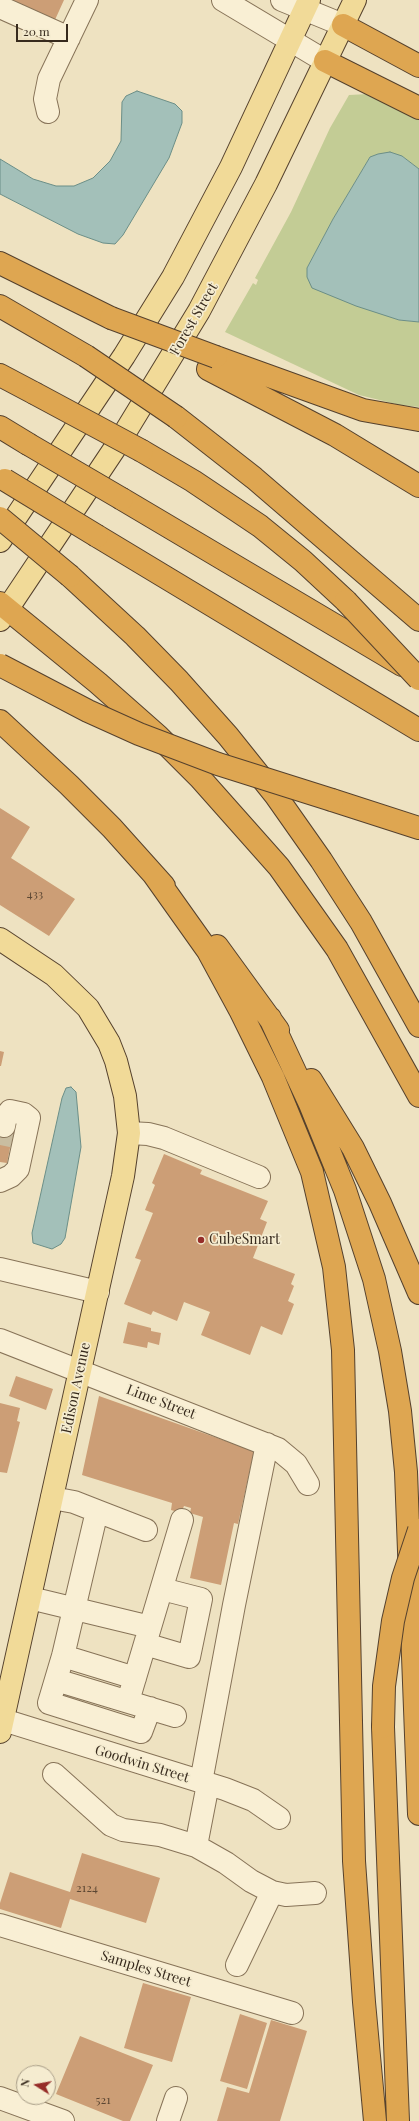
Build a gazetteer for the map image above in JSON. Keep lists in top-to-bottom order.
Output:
{
  "streets": {
    "main road": ["Forest Street", "Edison Avenue"],
    "street": ["Lime Street", "Goodwin Street", "Samples Street"]
  },
  "crossings": [
    ["Edison Avenue", "Lime Street"],
    ["Edison Avenue", "Goodwin Street"]
  ],
  "places": ["CubeSmart"],
  "house_numbers": ["433", "2124", "521"],
  "scale_bar": "20 m",
  "north": "left"
}
